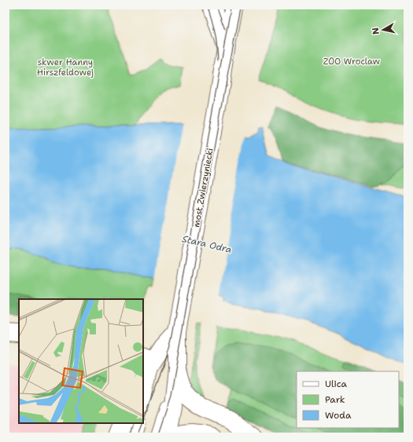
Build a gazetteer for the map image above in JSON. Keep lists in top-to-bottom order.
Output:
{
  "streets": {
    "main road": ["most Zwierzyniecki"]
  },
  "water": ["Stara Odra"],
  "parks": ["ZOO Wroclaw", "skwer Hanny Hirszfeldowej"],
  "legend": ["Ulica", "Park", "Woda"],
  "north": "left"
}
